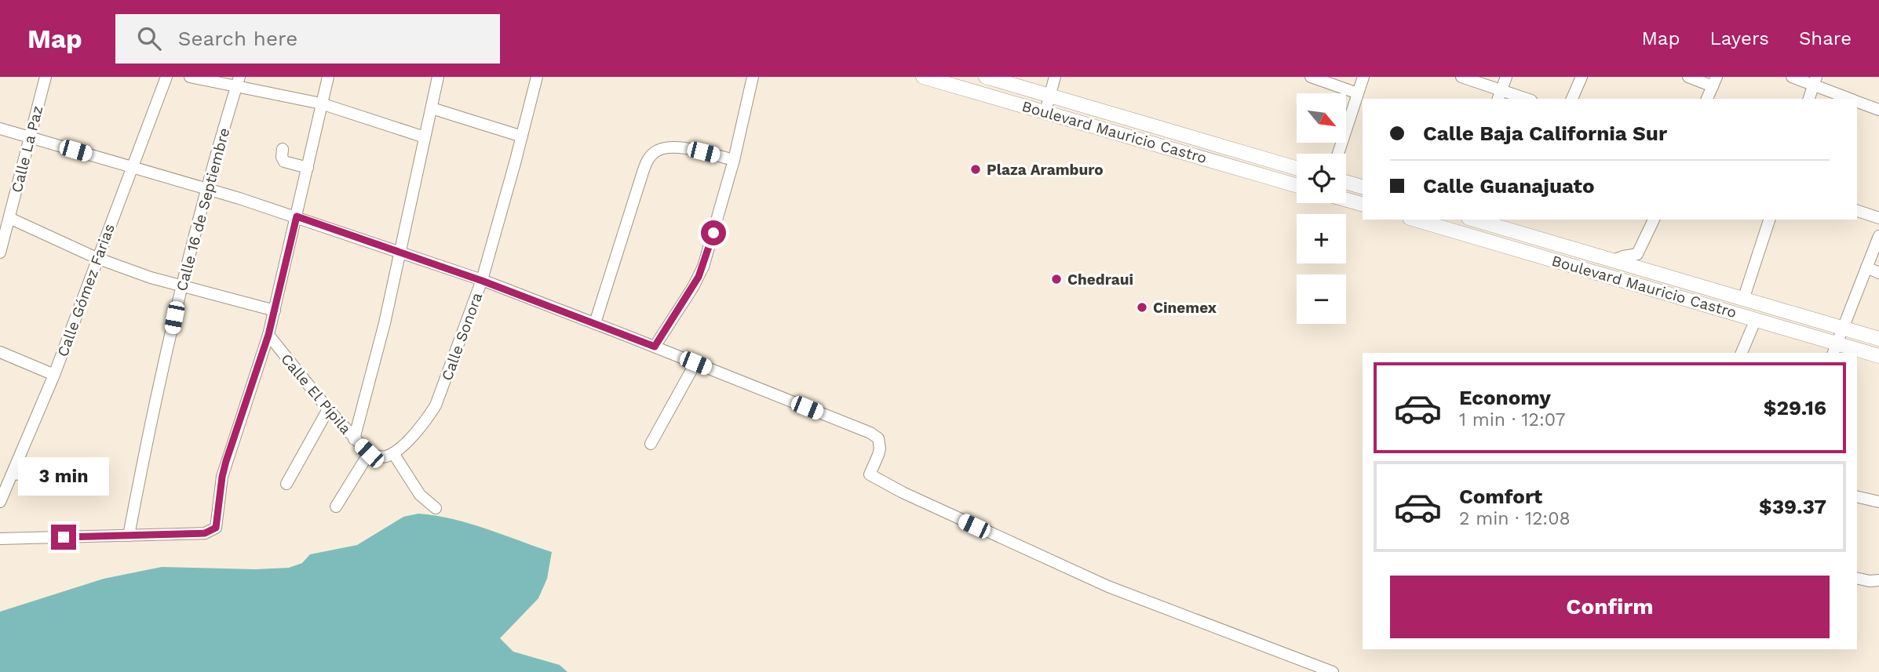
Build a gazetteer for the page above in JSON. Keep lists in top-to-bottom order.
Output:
{
  "streets": {
    "main road": ["Boulevard Mauricio Castro"],
    "street": [
      "Calle La Paz",
      "Calle 16 de Septiembre",
      "Calle Gómez Farias",
      "Calle Sonora",
      "Calle El Pípila"
    ]
  },
  "places": ["Plaza Aramburo", "Chedraui", "Cinemex"],
  "north": "bottom right",
  "page": {
    "header": "Map",
    "search": "Search here",
    "nav": ["Map", "Layers", "Share"],
    "map_buttons": ["+", "−"],
    "banner": ["Calle Baja California Sur", "Calle Guanajuato"],
    "list": [
      {
        "name": "Economy",
        "note": "1 min · 12:07",
        "value": "$29.16"
      },
      {
        "name": "Comfort",
        "note": "2 min · 12:08",
        "value": "$39.37"
      }
    ],
    "bubble": "3 min",
    "buttons": "Confirm"
  }
}
